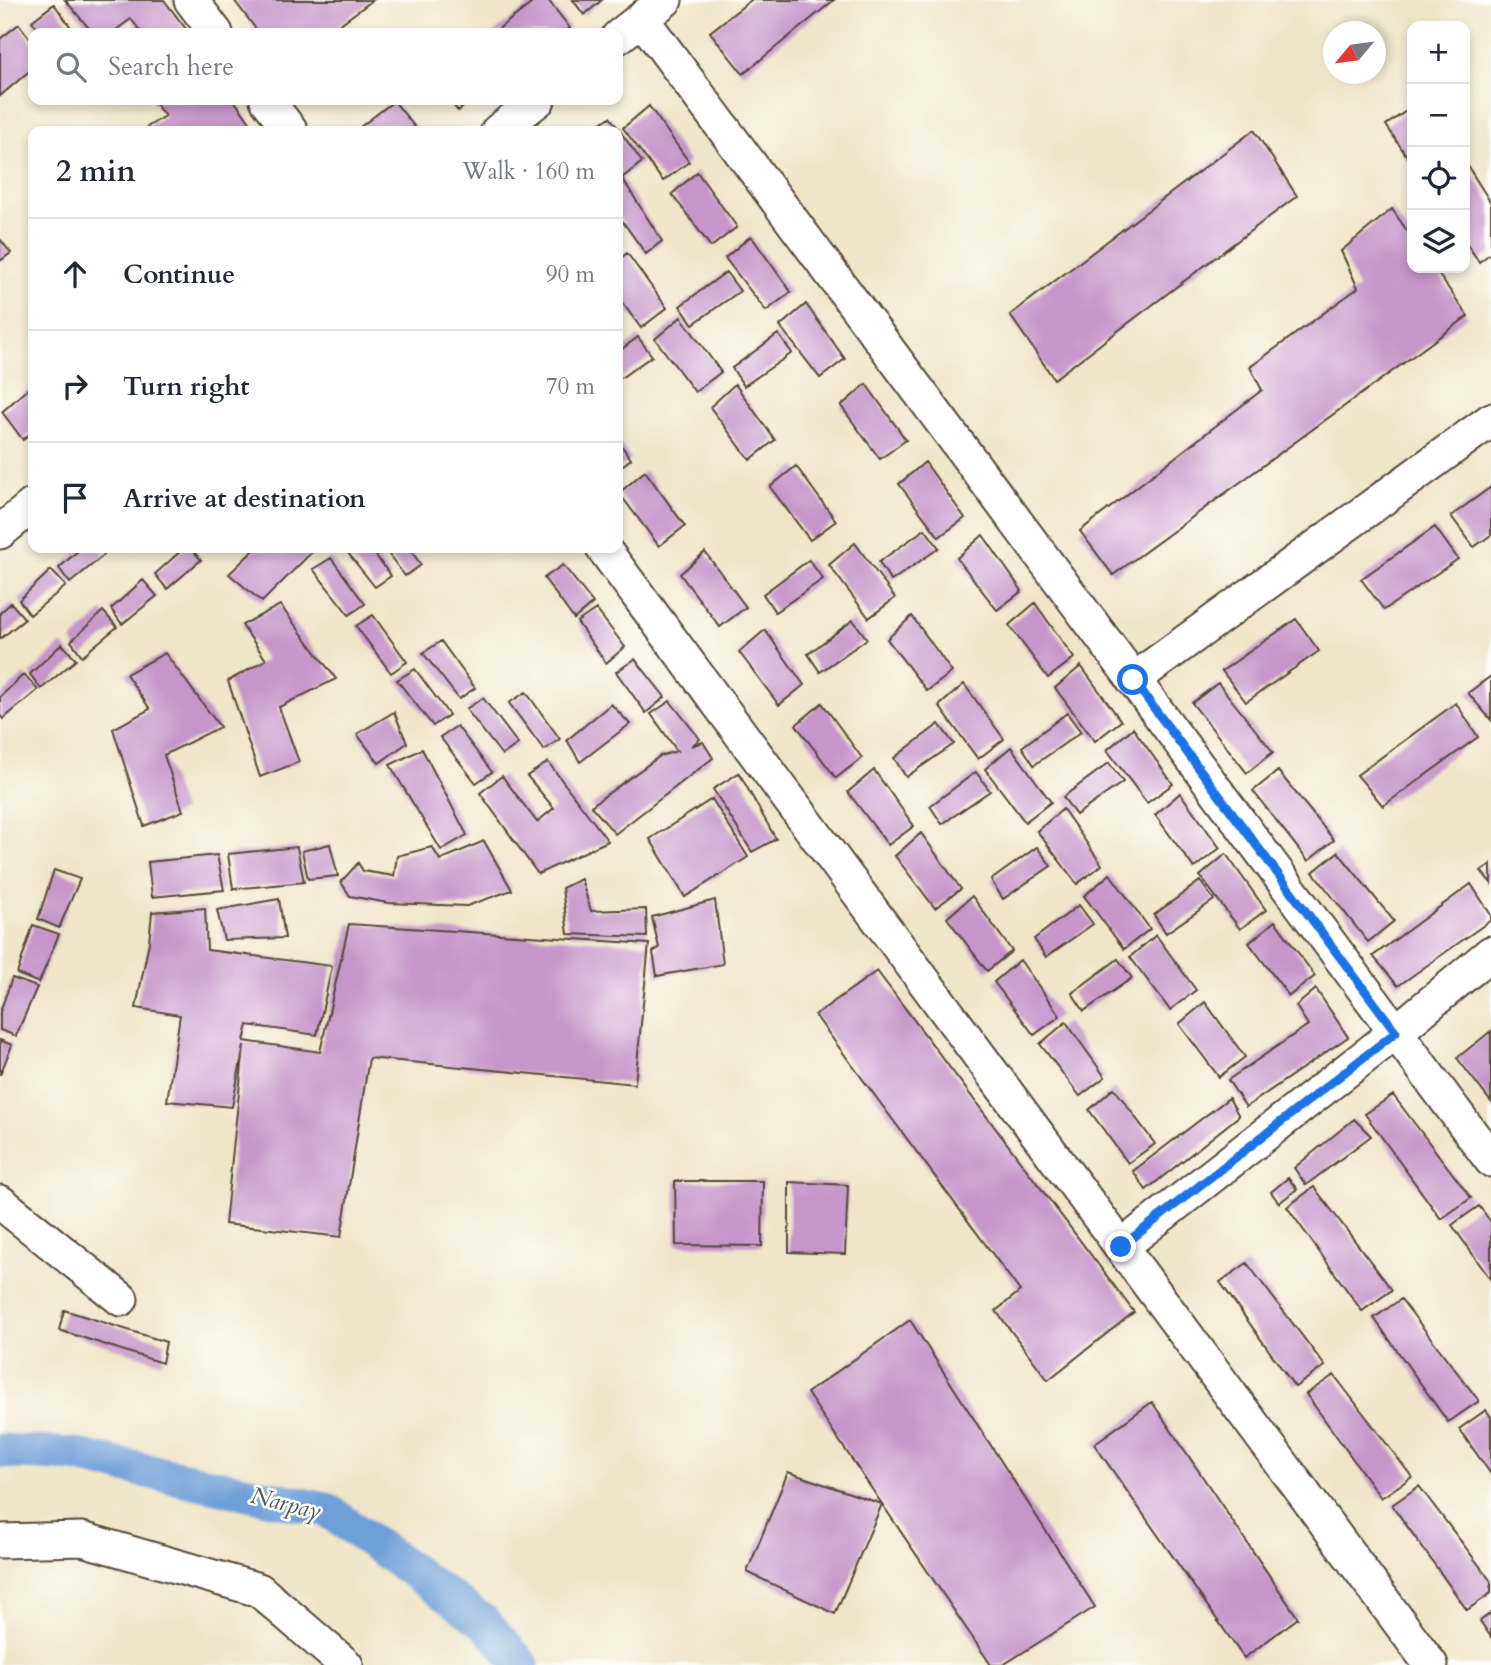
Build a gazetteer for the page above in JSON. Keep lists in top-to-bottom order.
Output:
{
  "water": ["Narpay"],
  "north": "bottom left",
  "page": {
    "map_buttons": ["+", "−"],
    "search": "Search here",
    "heading": ["2 min", "Walk · 160 m"],
    "list": [
      ["Continue", "90 m"],
      ["Turn right", "70 m"],
      "Arrive at destination"
    ]
  }
}
